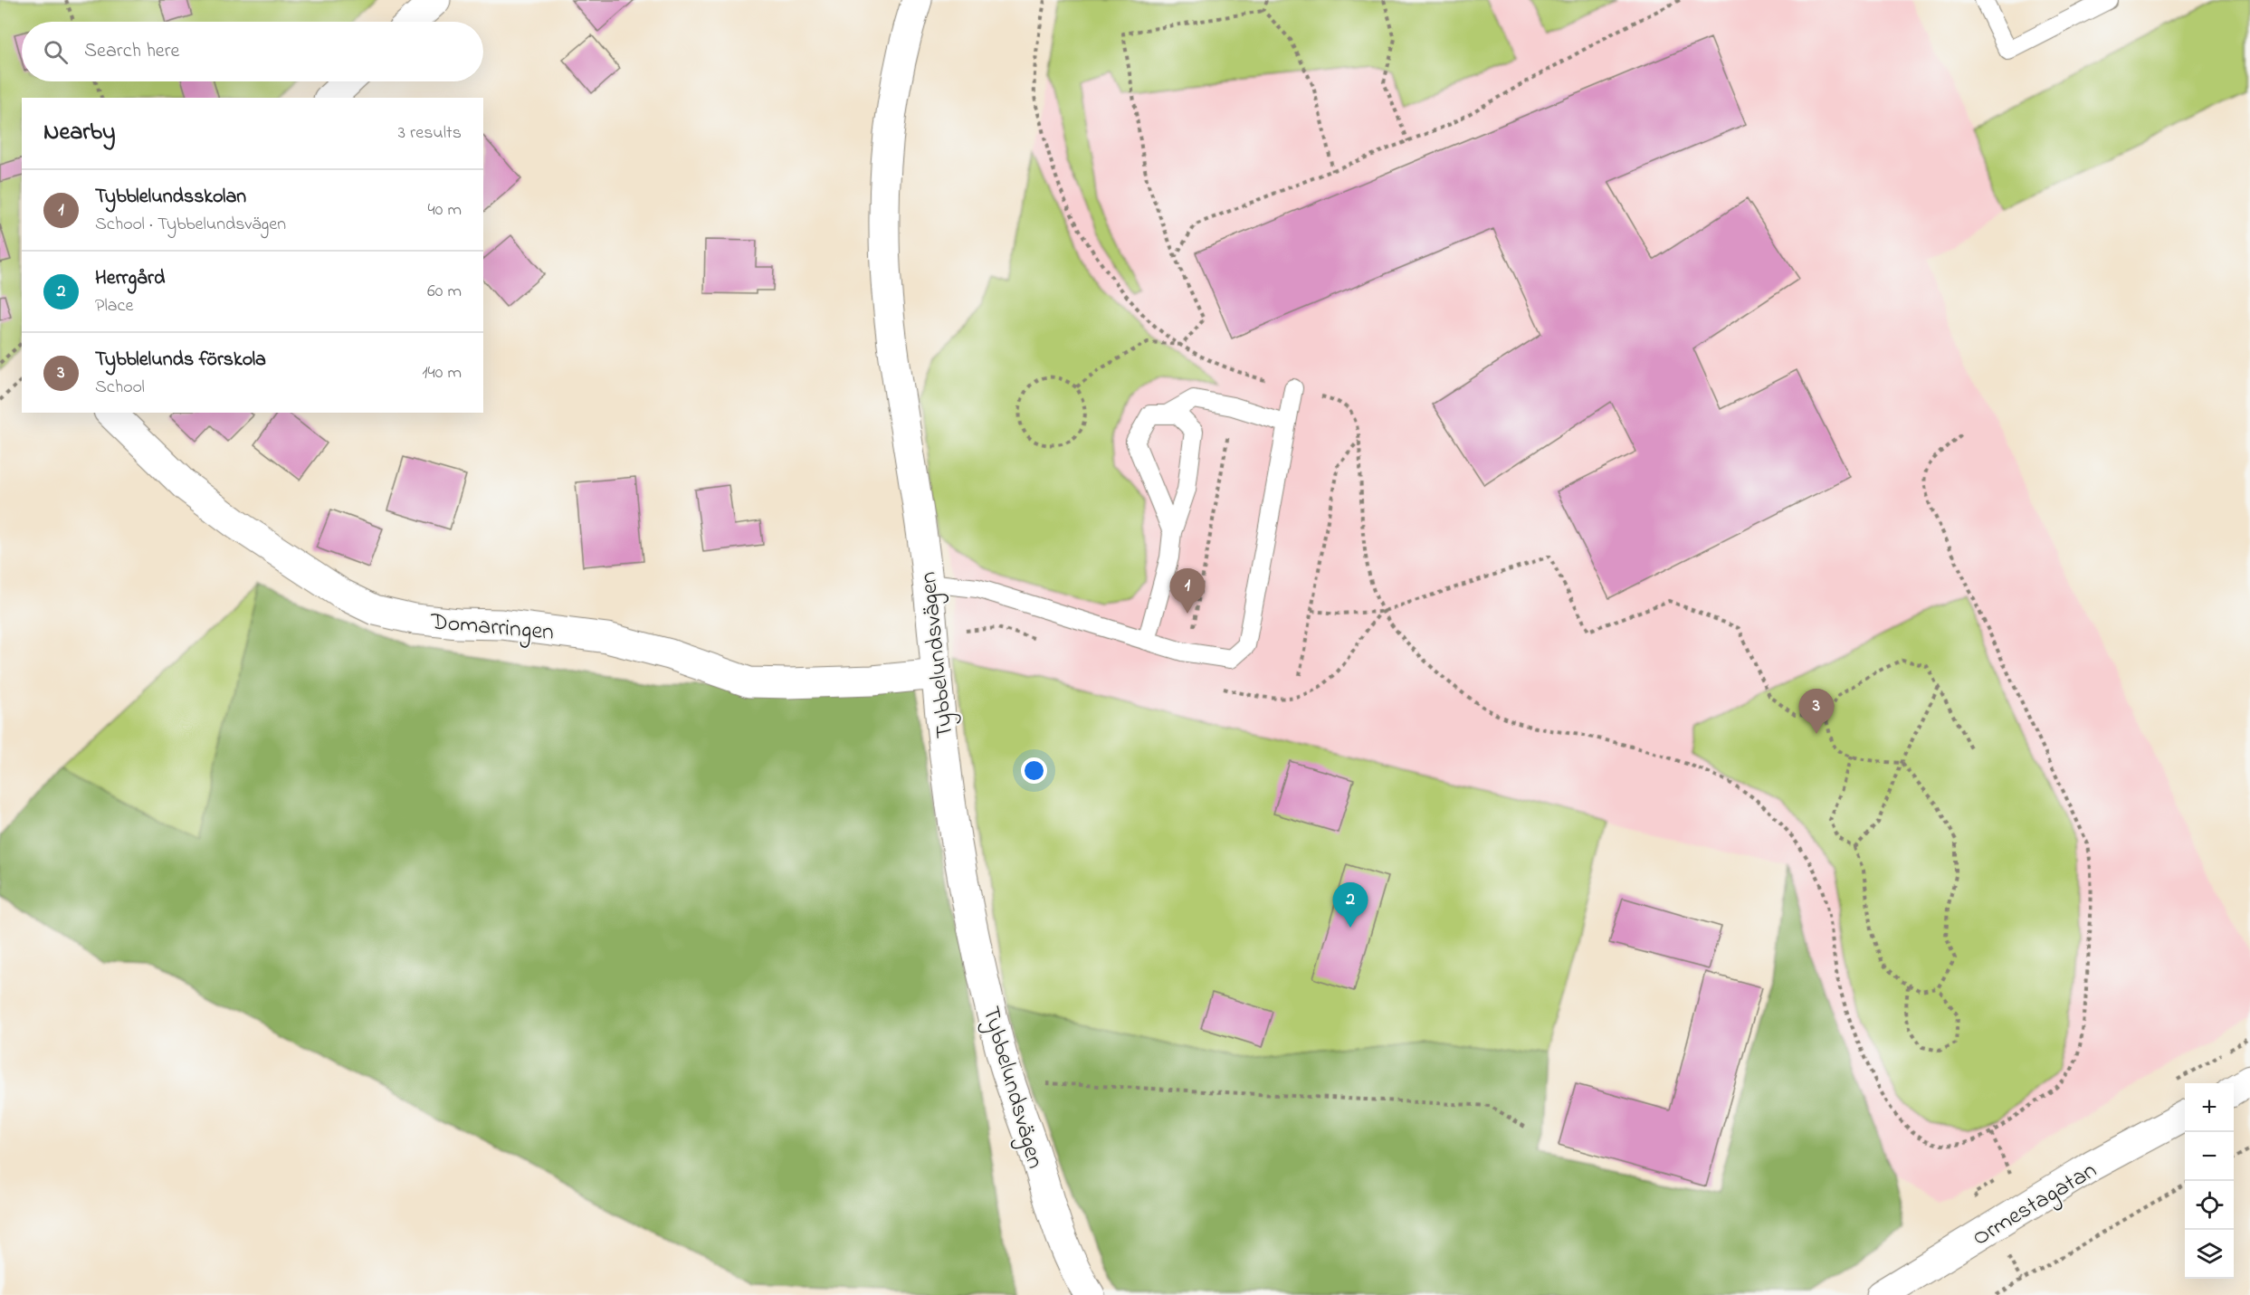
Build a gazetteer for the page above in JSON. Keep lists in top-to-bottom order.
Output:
{
  "streets": {
    "street": ["Domarringen", "Tybbelundsvägen", "Ormestagatan"]
  },
  "crossings": [
    ["Domarringen", "Tybbelundsvägen"]
  ],
  "page": {
    "search": "Search here",
    "heading": ["Nearby", "3 results"],
    "list": [
      {
        "mark": "1",
        "name": "Tybblelundsskolan",
        "note": "School · Tybbelundsvägen",
        "value": "40 m"
      },
      {
        "mark": "2",
        "name": "Herrgård",
        "note": "Place",
        "value": "60 m"
      },
      {
        "mark": "3",
        "name": "Tybblelunds förskola",
        "note": "School",
        "value": "140 m"
      }
    ],
    "pins": ["1", "3", "2"],
    "map_buttons": ["+", "−"]
  }
}
